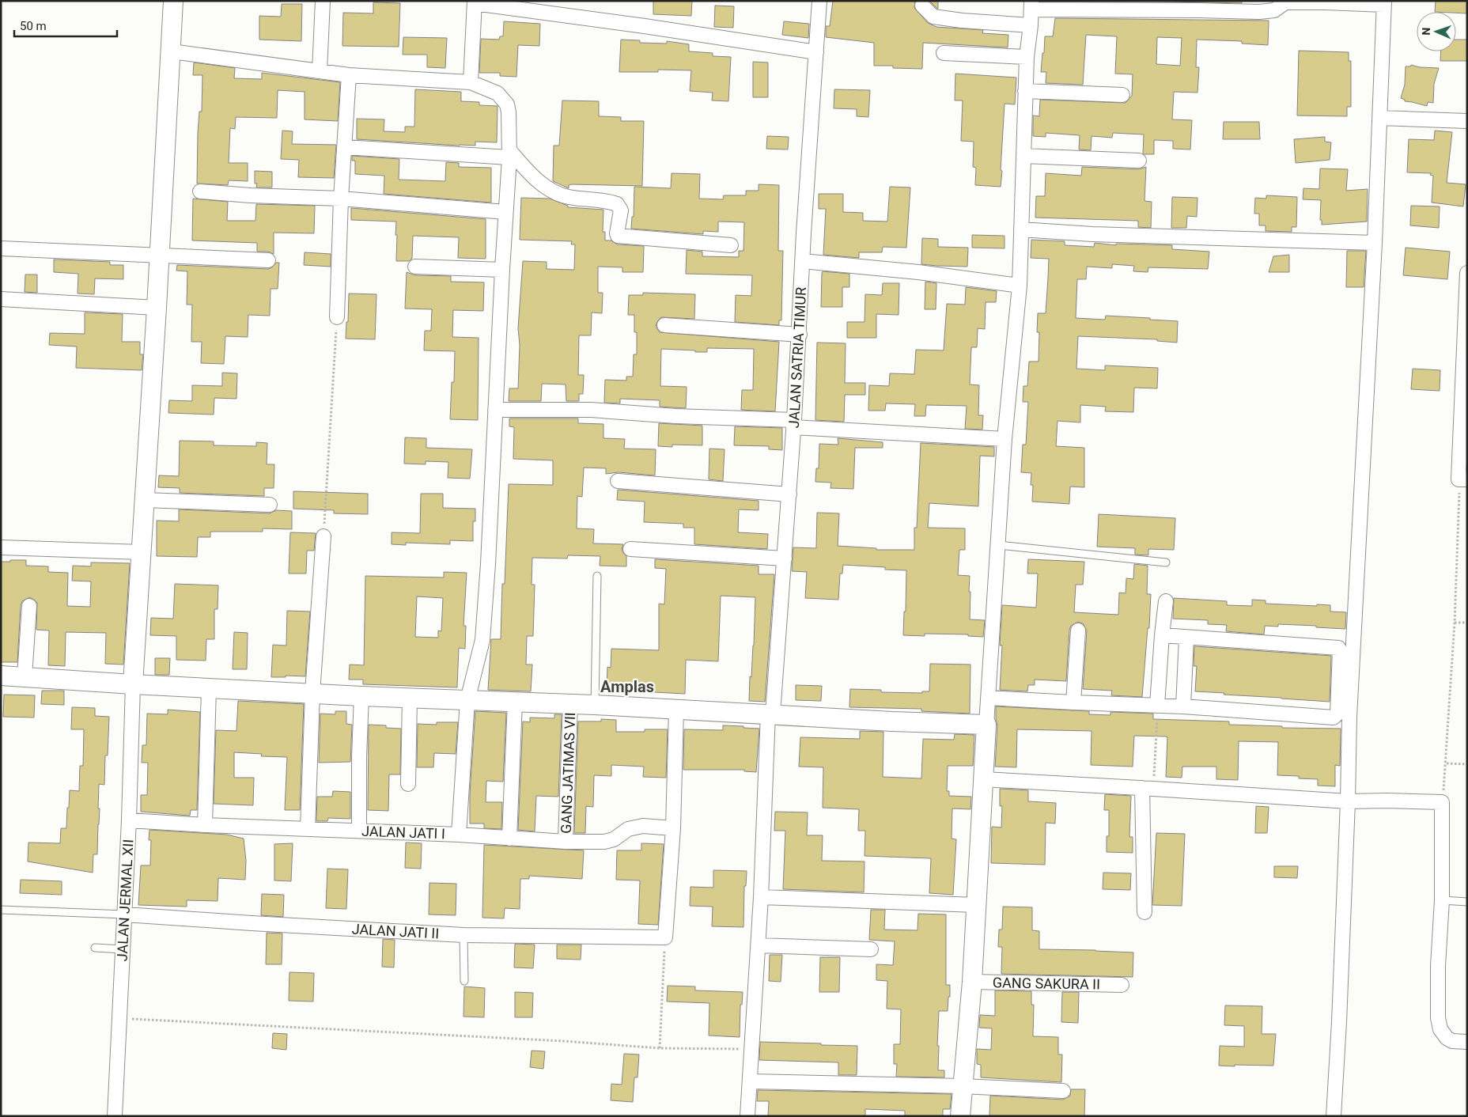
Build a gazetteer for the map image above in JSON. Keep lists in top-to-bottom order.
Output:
{
  "streets": {
    "street": [
      "JALAN SATRIA TIMUR",
      "GANG JATIMAS VII",
      "JALAN JATI I",
      "JALAN JERMAL XII",
      "JALAN JATI II",
      "GANG SAKURA II"
    ]
  },
  "crossings": [
    ["GANG JATIMAS VII", "JALAN JATI I"],
    ["JALAN JATI I", "JALAN JERMAL XII"],
    ["JALAN JERMAL XII", "JALAN JATI II"]
  ],
  "districts": ["Amplas"],
  "scale_bar": "50 m",
  "north": "left"
}
